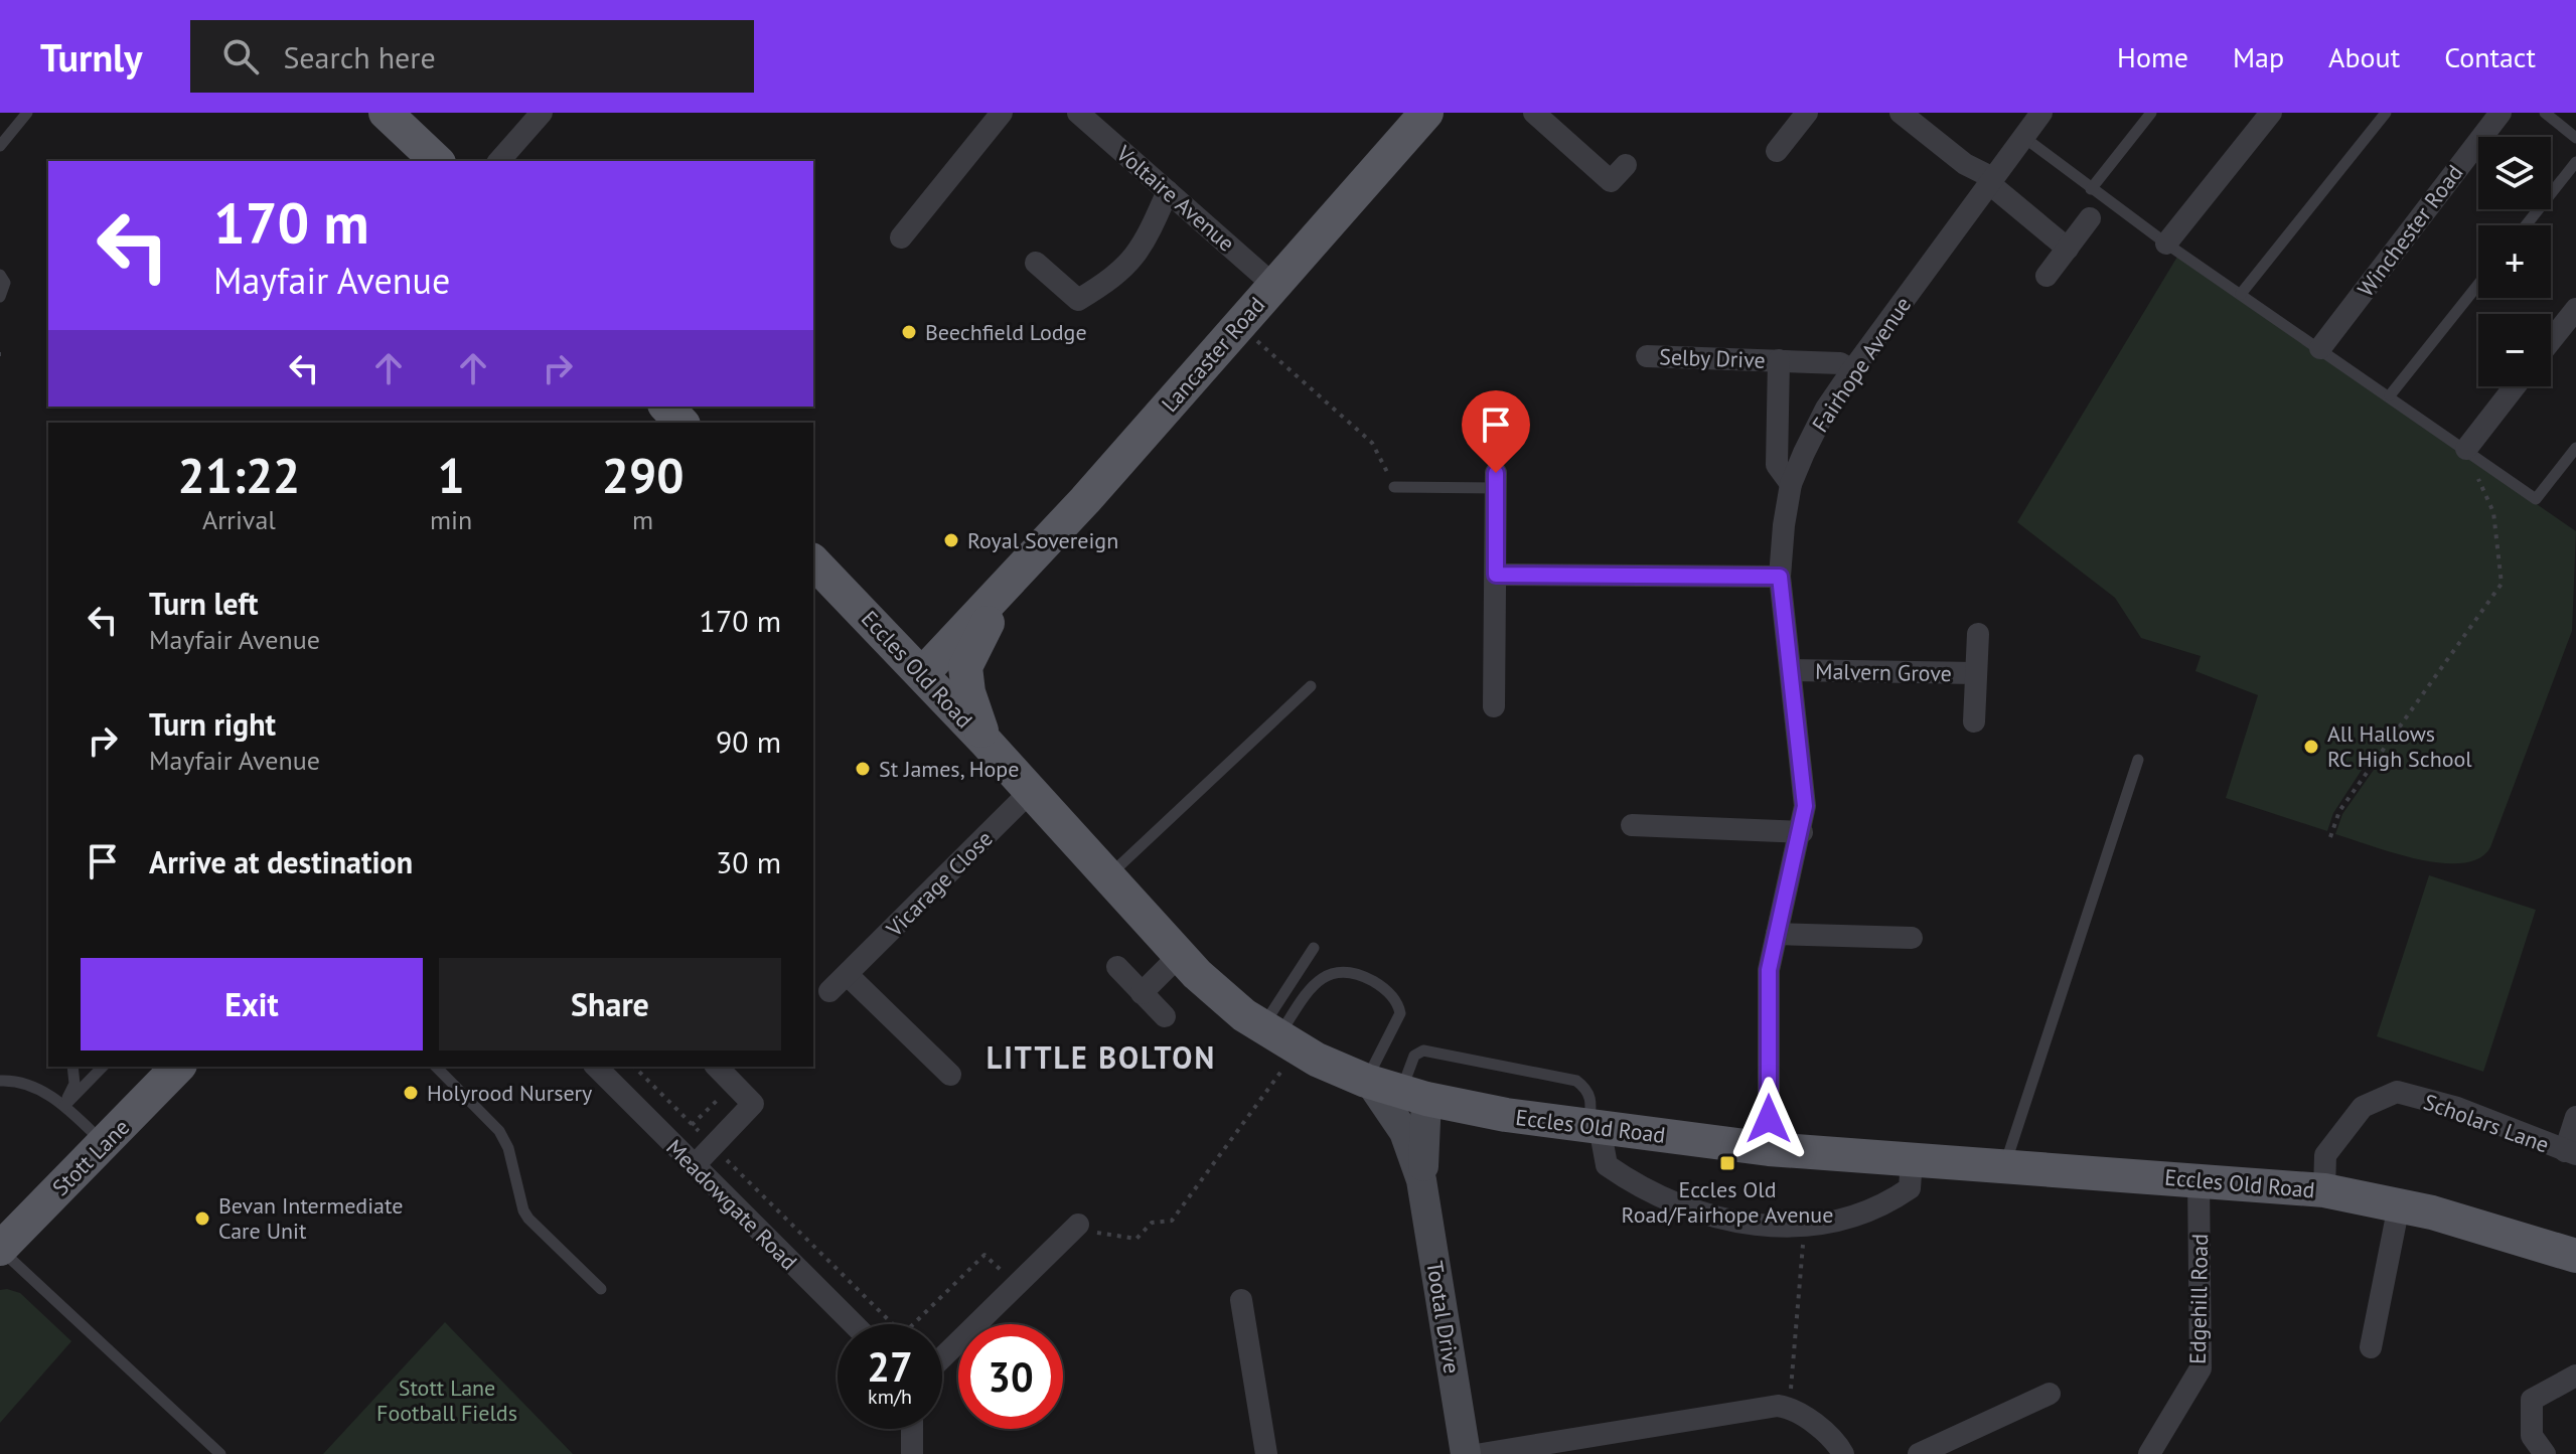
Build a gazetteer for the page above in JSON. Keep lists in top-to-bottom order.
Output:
{
  "streets": {
    "main road": ["Lancaster Road", "Eccles Old Road", "Stott Lane"],
    "street": [
      "Voltaire Avenue",
      "Winchester Road",
      "Selby Drive",
      "Fairhope Avenue",
      "Malvern Grove",
      "Vicarage Close",
      "Scholars Lane",
      "Meadowgate Road",
      "Edgehill Road",
      "Tootal Drive"
    ]
  },
  "crossings": [
    ["Voltaire Avenue", "Lancaster Road"],
    ["Lancaster Road", "Eccles Old Road"],
    ["Selby Drive", "Fairhope Avenue"],
    ["Fairhope Avenue", "Eccles Old Road"],
    ["Fairhope Avenue", "Malvern Grove"],
    ["Eccles Old Road", "Vicarage Close"],
    ["Eccles Old Road", "Scholars Lane"],
    ["Eccles Old Road", "Edgehill Road"],
    ["Eccles Old Road", "Tootal Drive"]
  ],
  "districts": ["LITTLE BOLTON"],
  "parks": ["Stott Lane Football Fields"],
  "places": {
    "other": [
      "Beechfield Lodge",
      "Royal Sovereign",
      "All Hallows RC High School",
      "St James, Hope",
      "Holyrood Nursery",
      "Bevan Intermediate Care Unit"
    ],
    "transit": ["Eccles Old Road/Fairhope Avenue"]
  },
  "page": {
    "header": "Turnly",
    "search": "Search here",
    "nav": [
      "Home",
      "Map",
      "About",
      "Contact"
    ],
    "map_buttons": ["+", "−"],
    "turn": ["170 m", "Mayfair Avenue"],
    "eta": [
      "21:22",
      "Arrival",
      "1",
      "min",
      "290",
      "m"
    ],
    "list": [
      {
        "name": "Turn left",
        "note": "Mayfair Avenue",
        "value": "170 m"
      },
      {
        "name": "Turn right",
        "note": "Mayfair Avenue",
        "value": "90 m"
      },
      {
        "name": "Arrive at destination",
        "value": "30 m"
      }
    ],
    "buttons": ["Exit", "Share"],
    "speed": "27 km/h",
    "limit": "30"
  }
}
